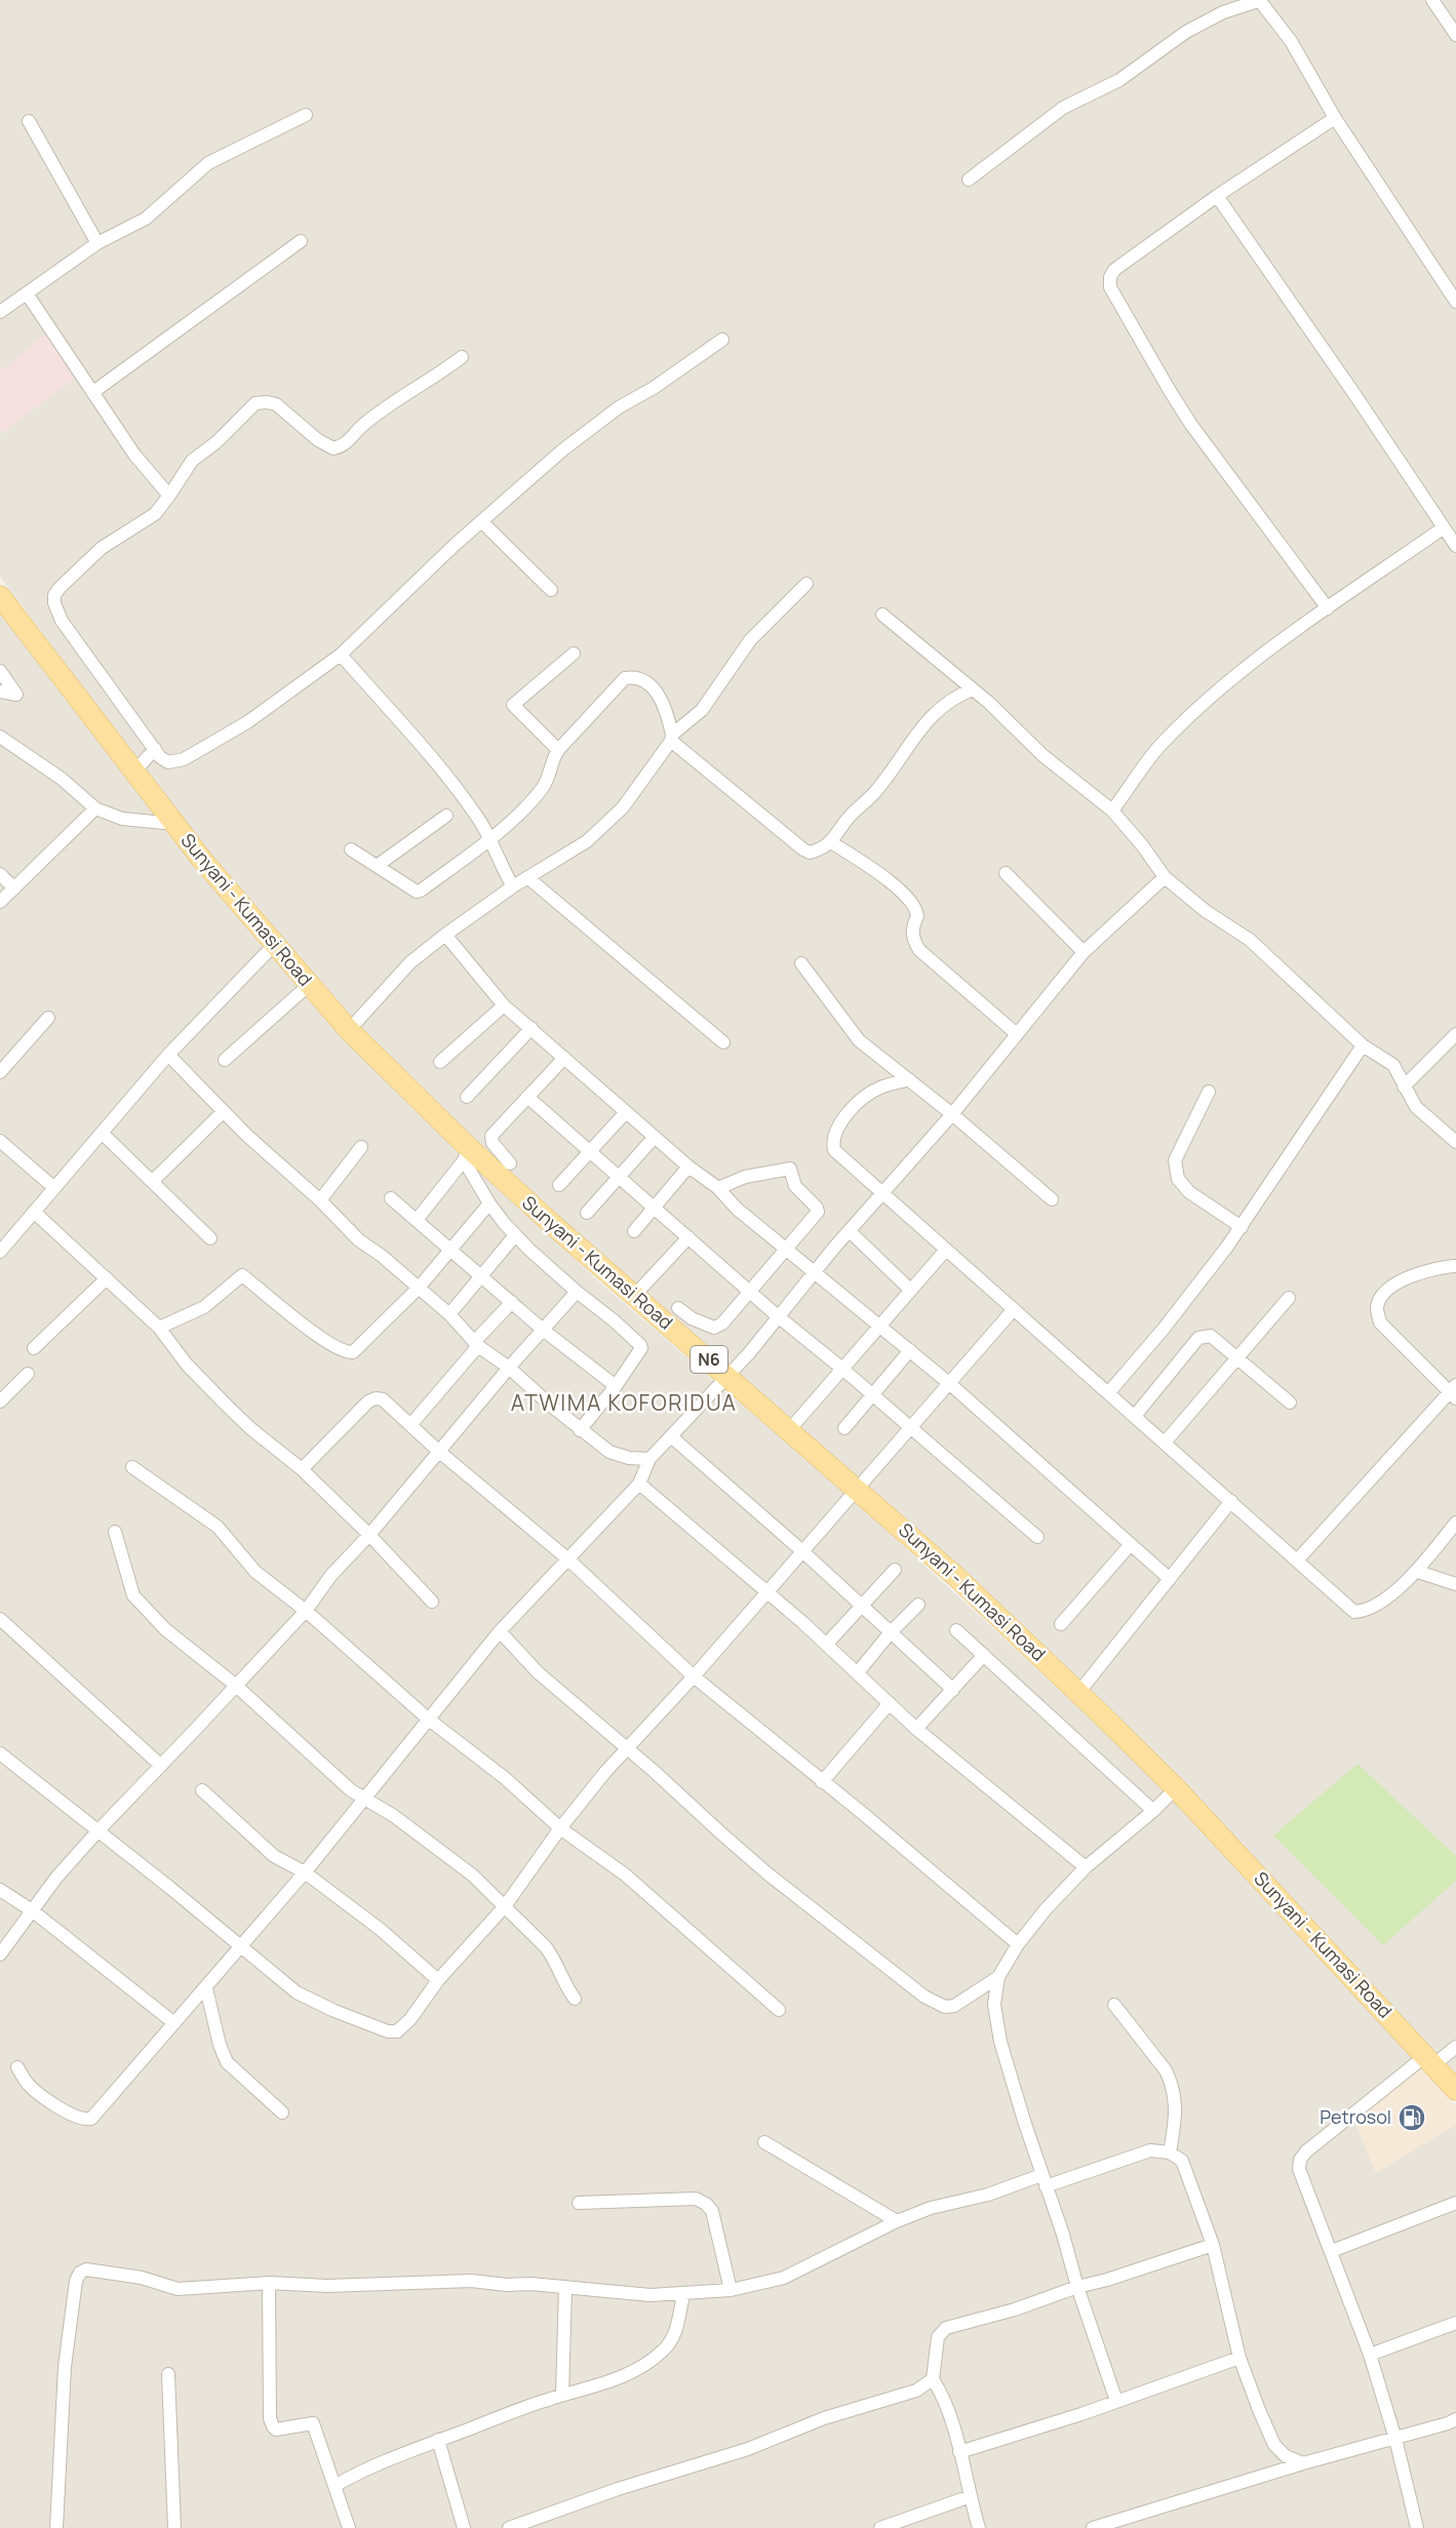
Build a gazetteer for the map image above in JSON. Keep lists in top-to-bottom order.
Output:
{
  "streets": {
    "main road": ["Sunyani - Kumasi Road", "N6"]
  },
  "districts": ["ATWIMA KOFORIDUA"],
  "places": {
    "fuel station": ["Petrosol"]
  }
}
